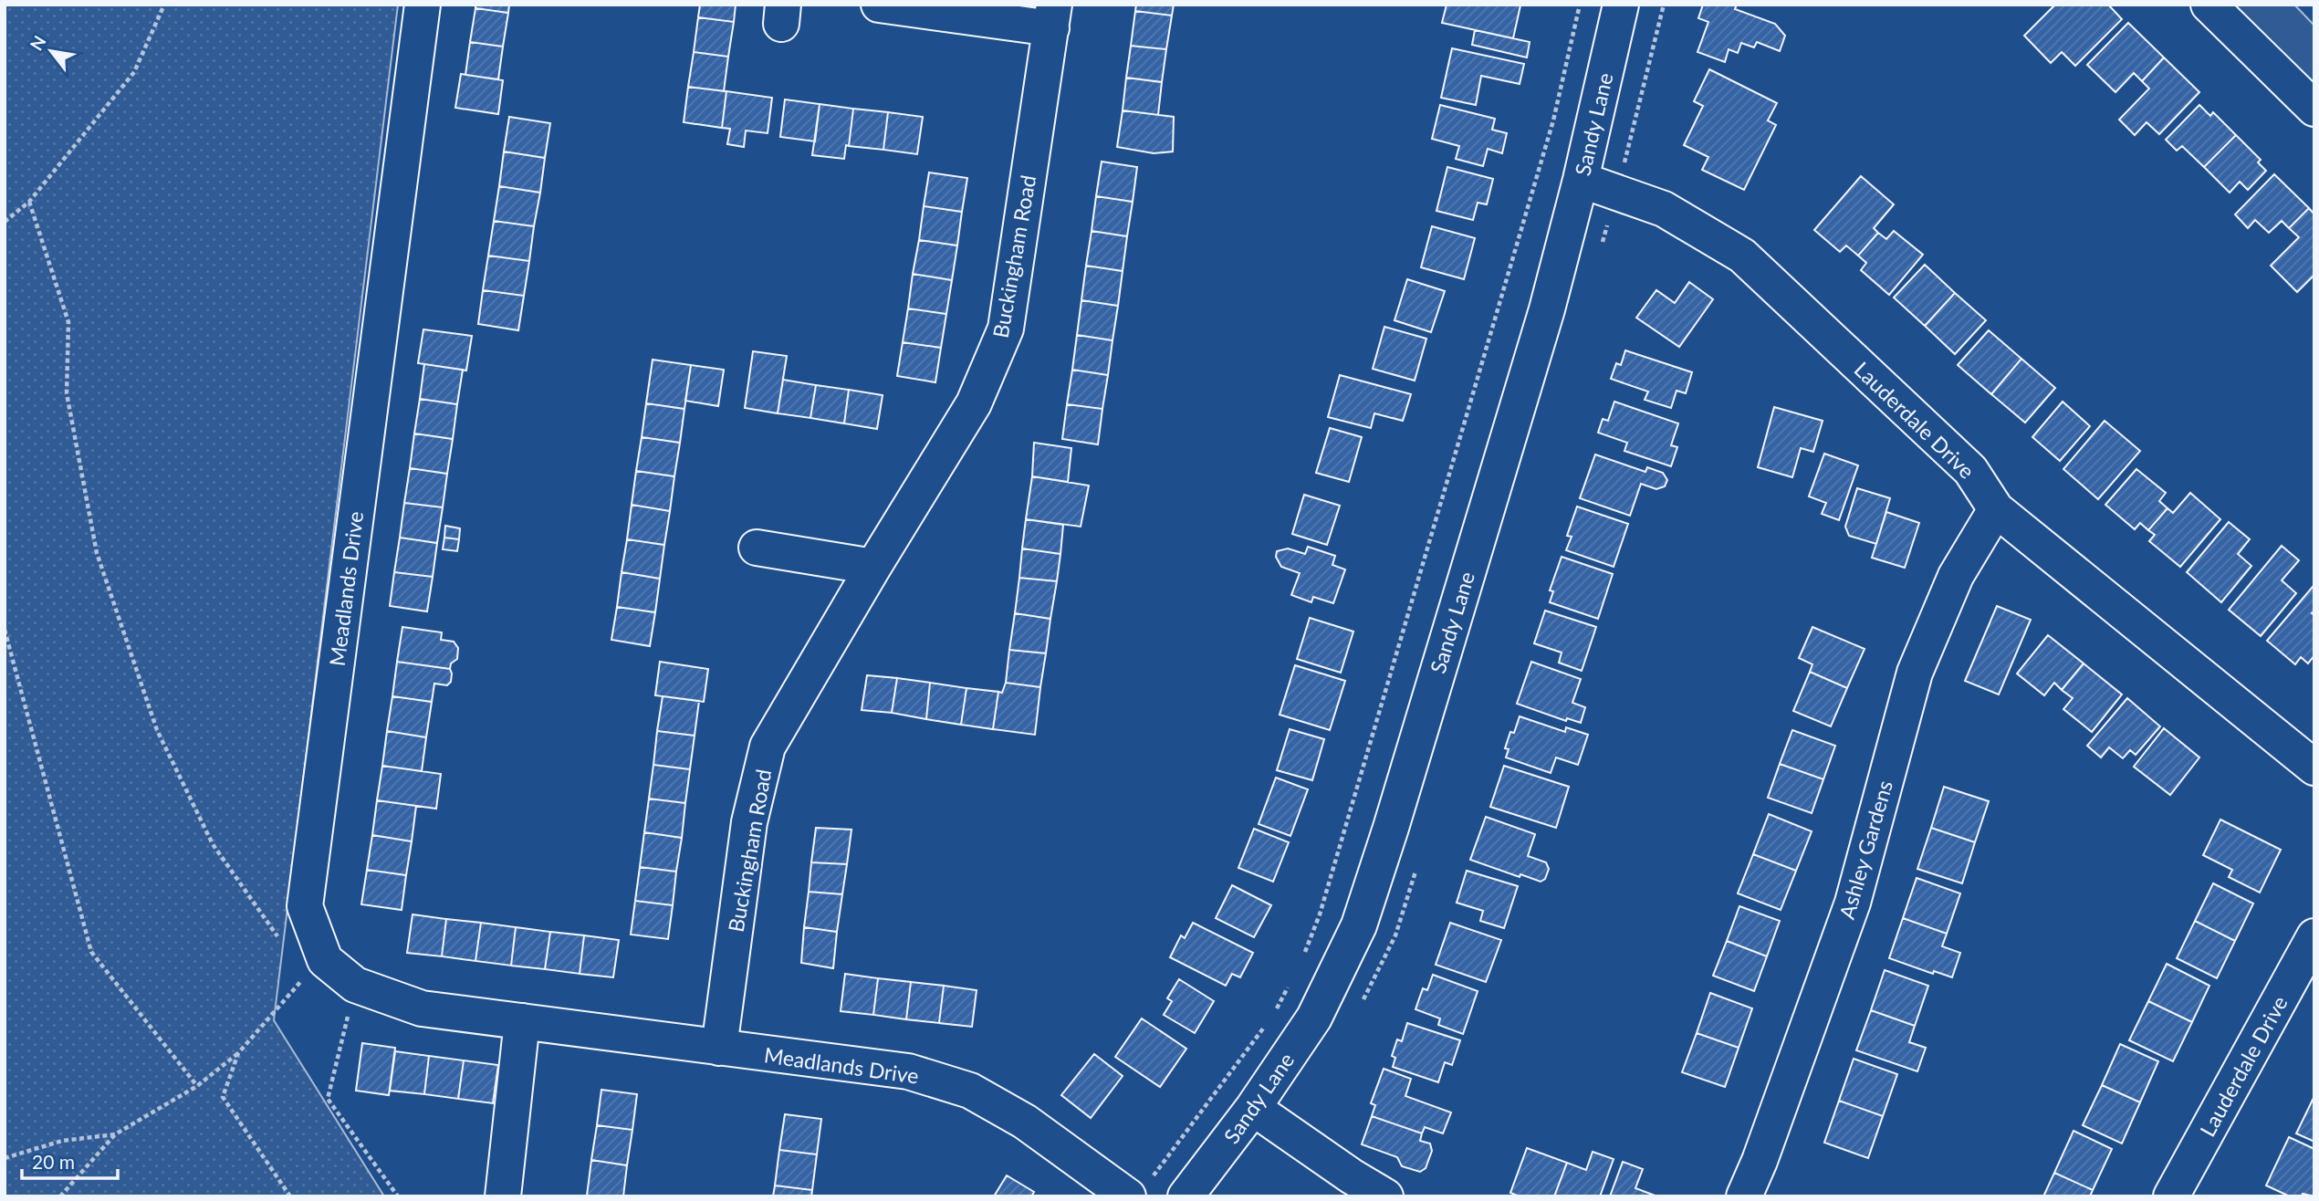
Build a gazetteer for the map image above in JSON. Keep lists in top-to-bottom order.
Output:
{
  "streets": {
    "street": [
      "Sandy Lane",
      "Buckingham Road",
      "Lauderdale Drive",
      "Meadlands Drive",
      "Ashley Gardens"
    ]
  },
  "crossings": [
    ["Sandy Lane", "Lauderdale Drive"],
    ["Buckingham Road", "Meadlands Drive"],
    ["Lauderdale Drive", "Ashley Gardens"]
  ],
  "scale_bar": "20 m",
  "north": "top left"
}
